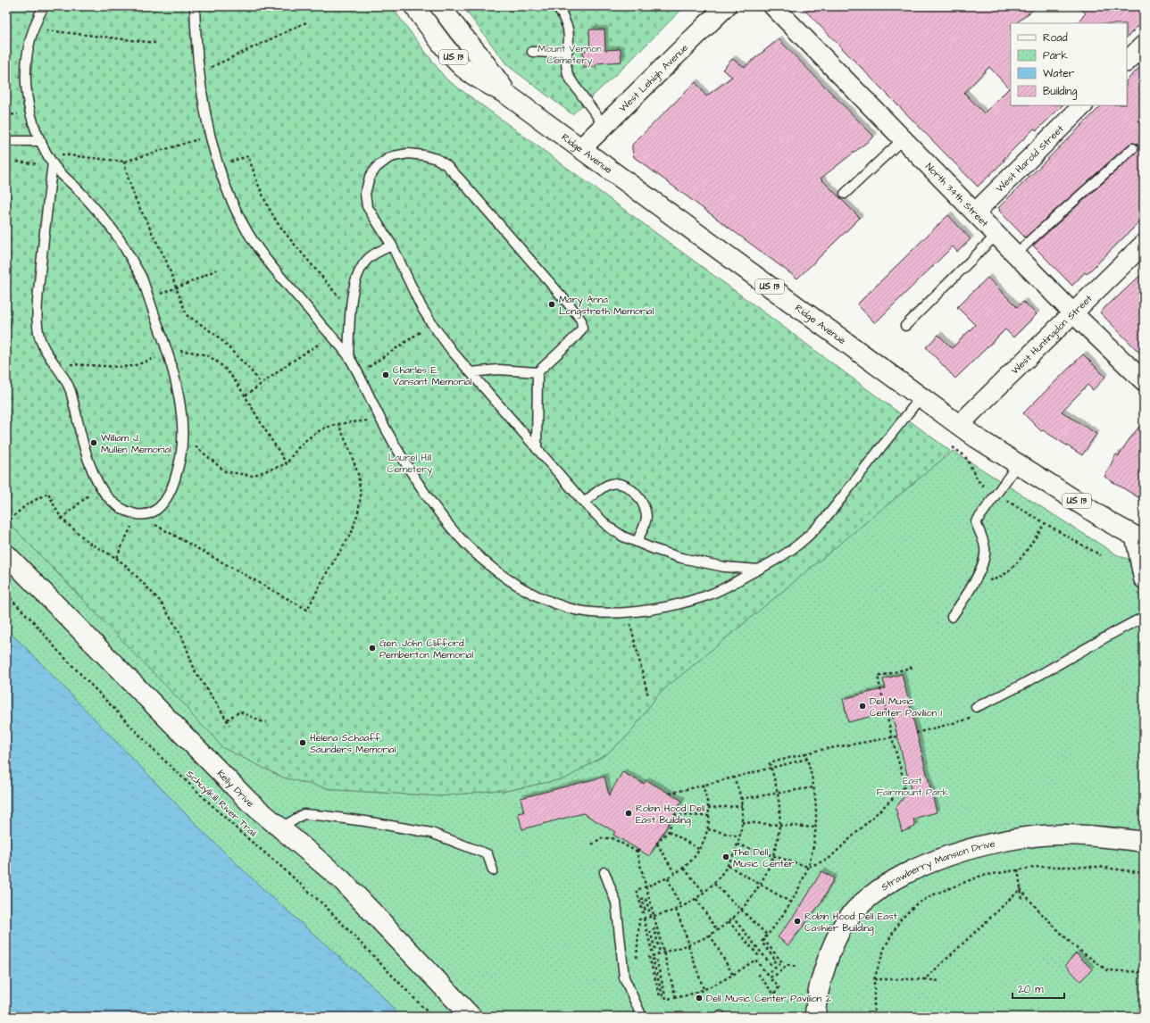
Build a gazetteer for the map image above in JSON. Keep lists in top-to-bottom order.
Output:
{
  "streets": {
    "main road": [
      "US 13",
      "West Lehigh Avenue",
      "Ridge Avenue",
      "Kelly Drive",
      "Strawberry Mansion Drive"
    ],
    "street": ["West Harold Street", "North 34th Street", "West Huntingdon Street"],
    "path": ["Schuylkill River Trail"]
  },
  "crossings": [
    ["West Lehigh Avenue", "Ridge Avenue"],
    ["Ridge Avenue", "West Huntingdon Street"],
    ["West Harold Street", "North 34th Street"],
    ["North 34th Street", "West Huntingdon Street"]
  ],
  "parks": ["Mount Vernon Cemetery", "Laurel Hill Cemetery", "East Fairmount Park"],
  "places": [
    "Mary Anna Longstreth Memorial",
    "Charles E. Vansant Memorial",
    "William J. Mullen Memorial",
    "Gen. John Clifford Pemberton Memorial",
    "Dell Music Center Pavilion 1",
    "Helena Schaaff Saunders Memorial",
    "Robin Hood Dell East Building",
    "The Dell Music Center",
    "Robin Hood Dell East Cashier Building",
    "Dell Music Center Pavilion 2"
  ],
  "legend": [
    "Road",
    "Park",
    "Water",
    "Building"
  ],
  "scale_bar": "20 m"
}
